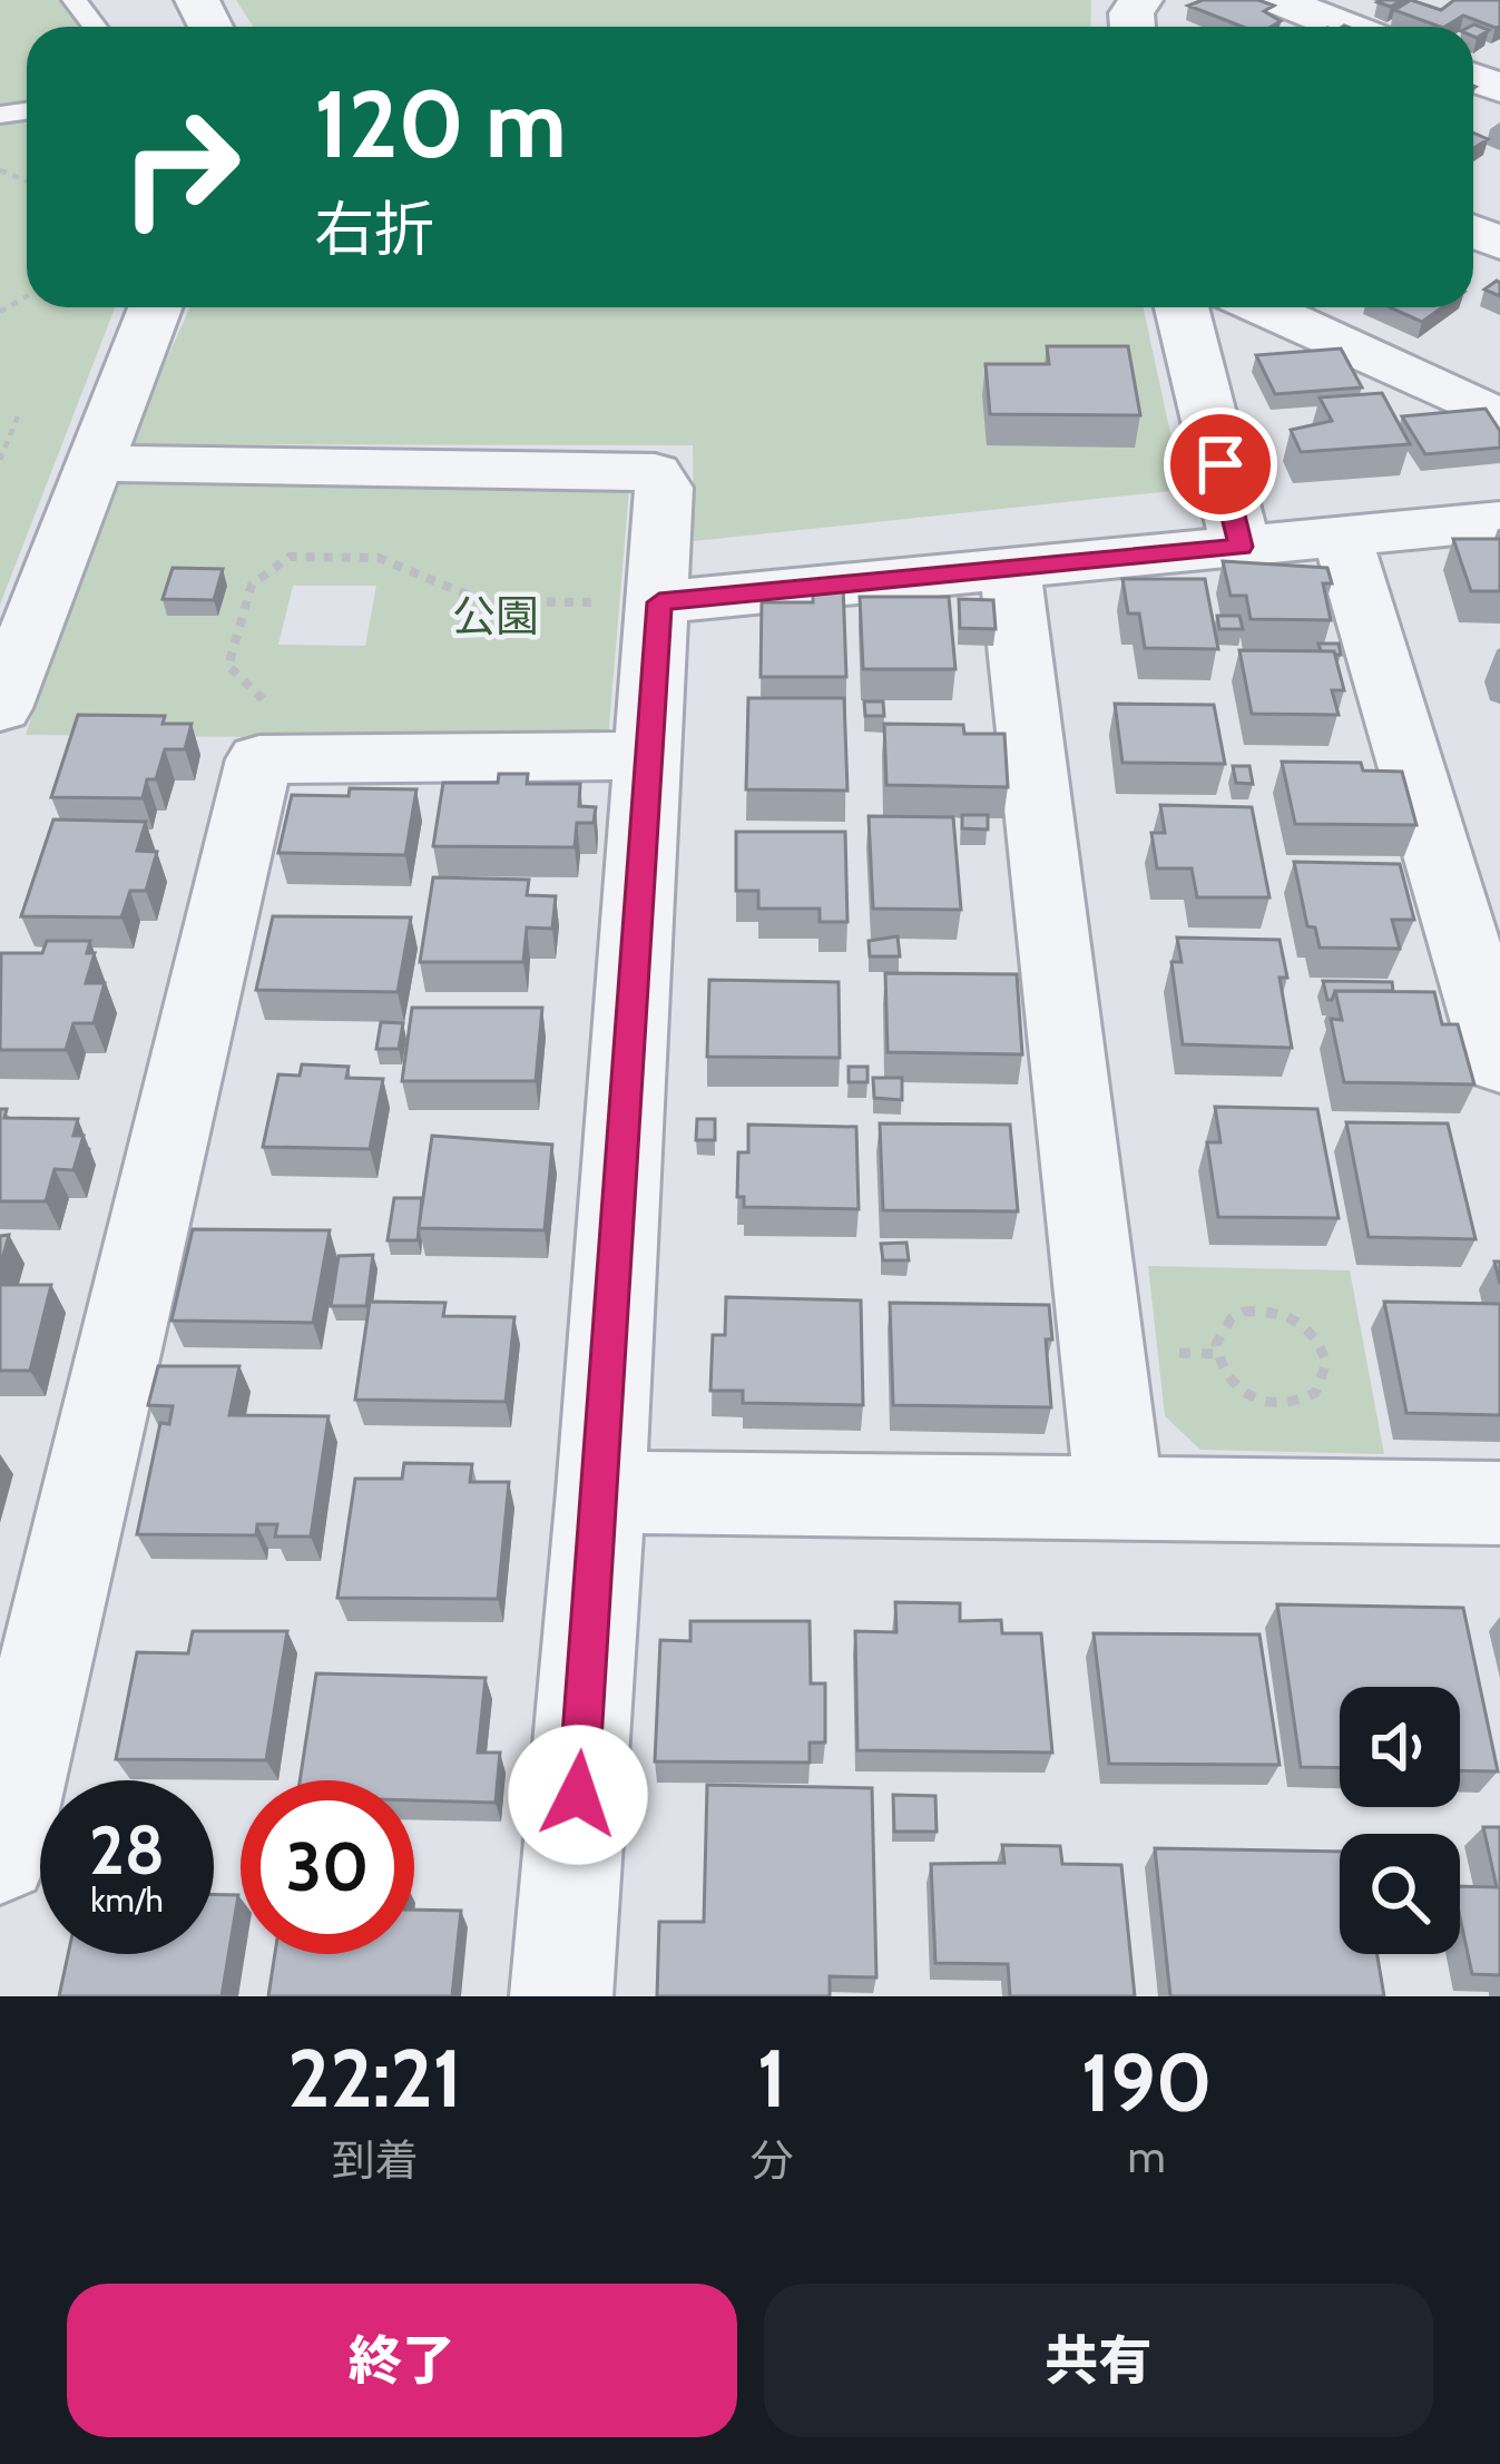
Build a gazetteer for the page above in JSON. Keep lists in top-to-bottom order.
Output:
{
  "parks": ["公園"],
  "page": {
    "turn": ["120 m", "右折"],
    "speed": "28 km/h",
    "limit": "30",
    "eta": [
      "22:21",
      "到着",
      "1",
      "分",
      "190",
      "m"
    ],
    "buttons": ["終了", "共有"]
  }
}
